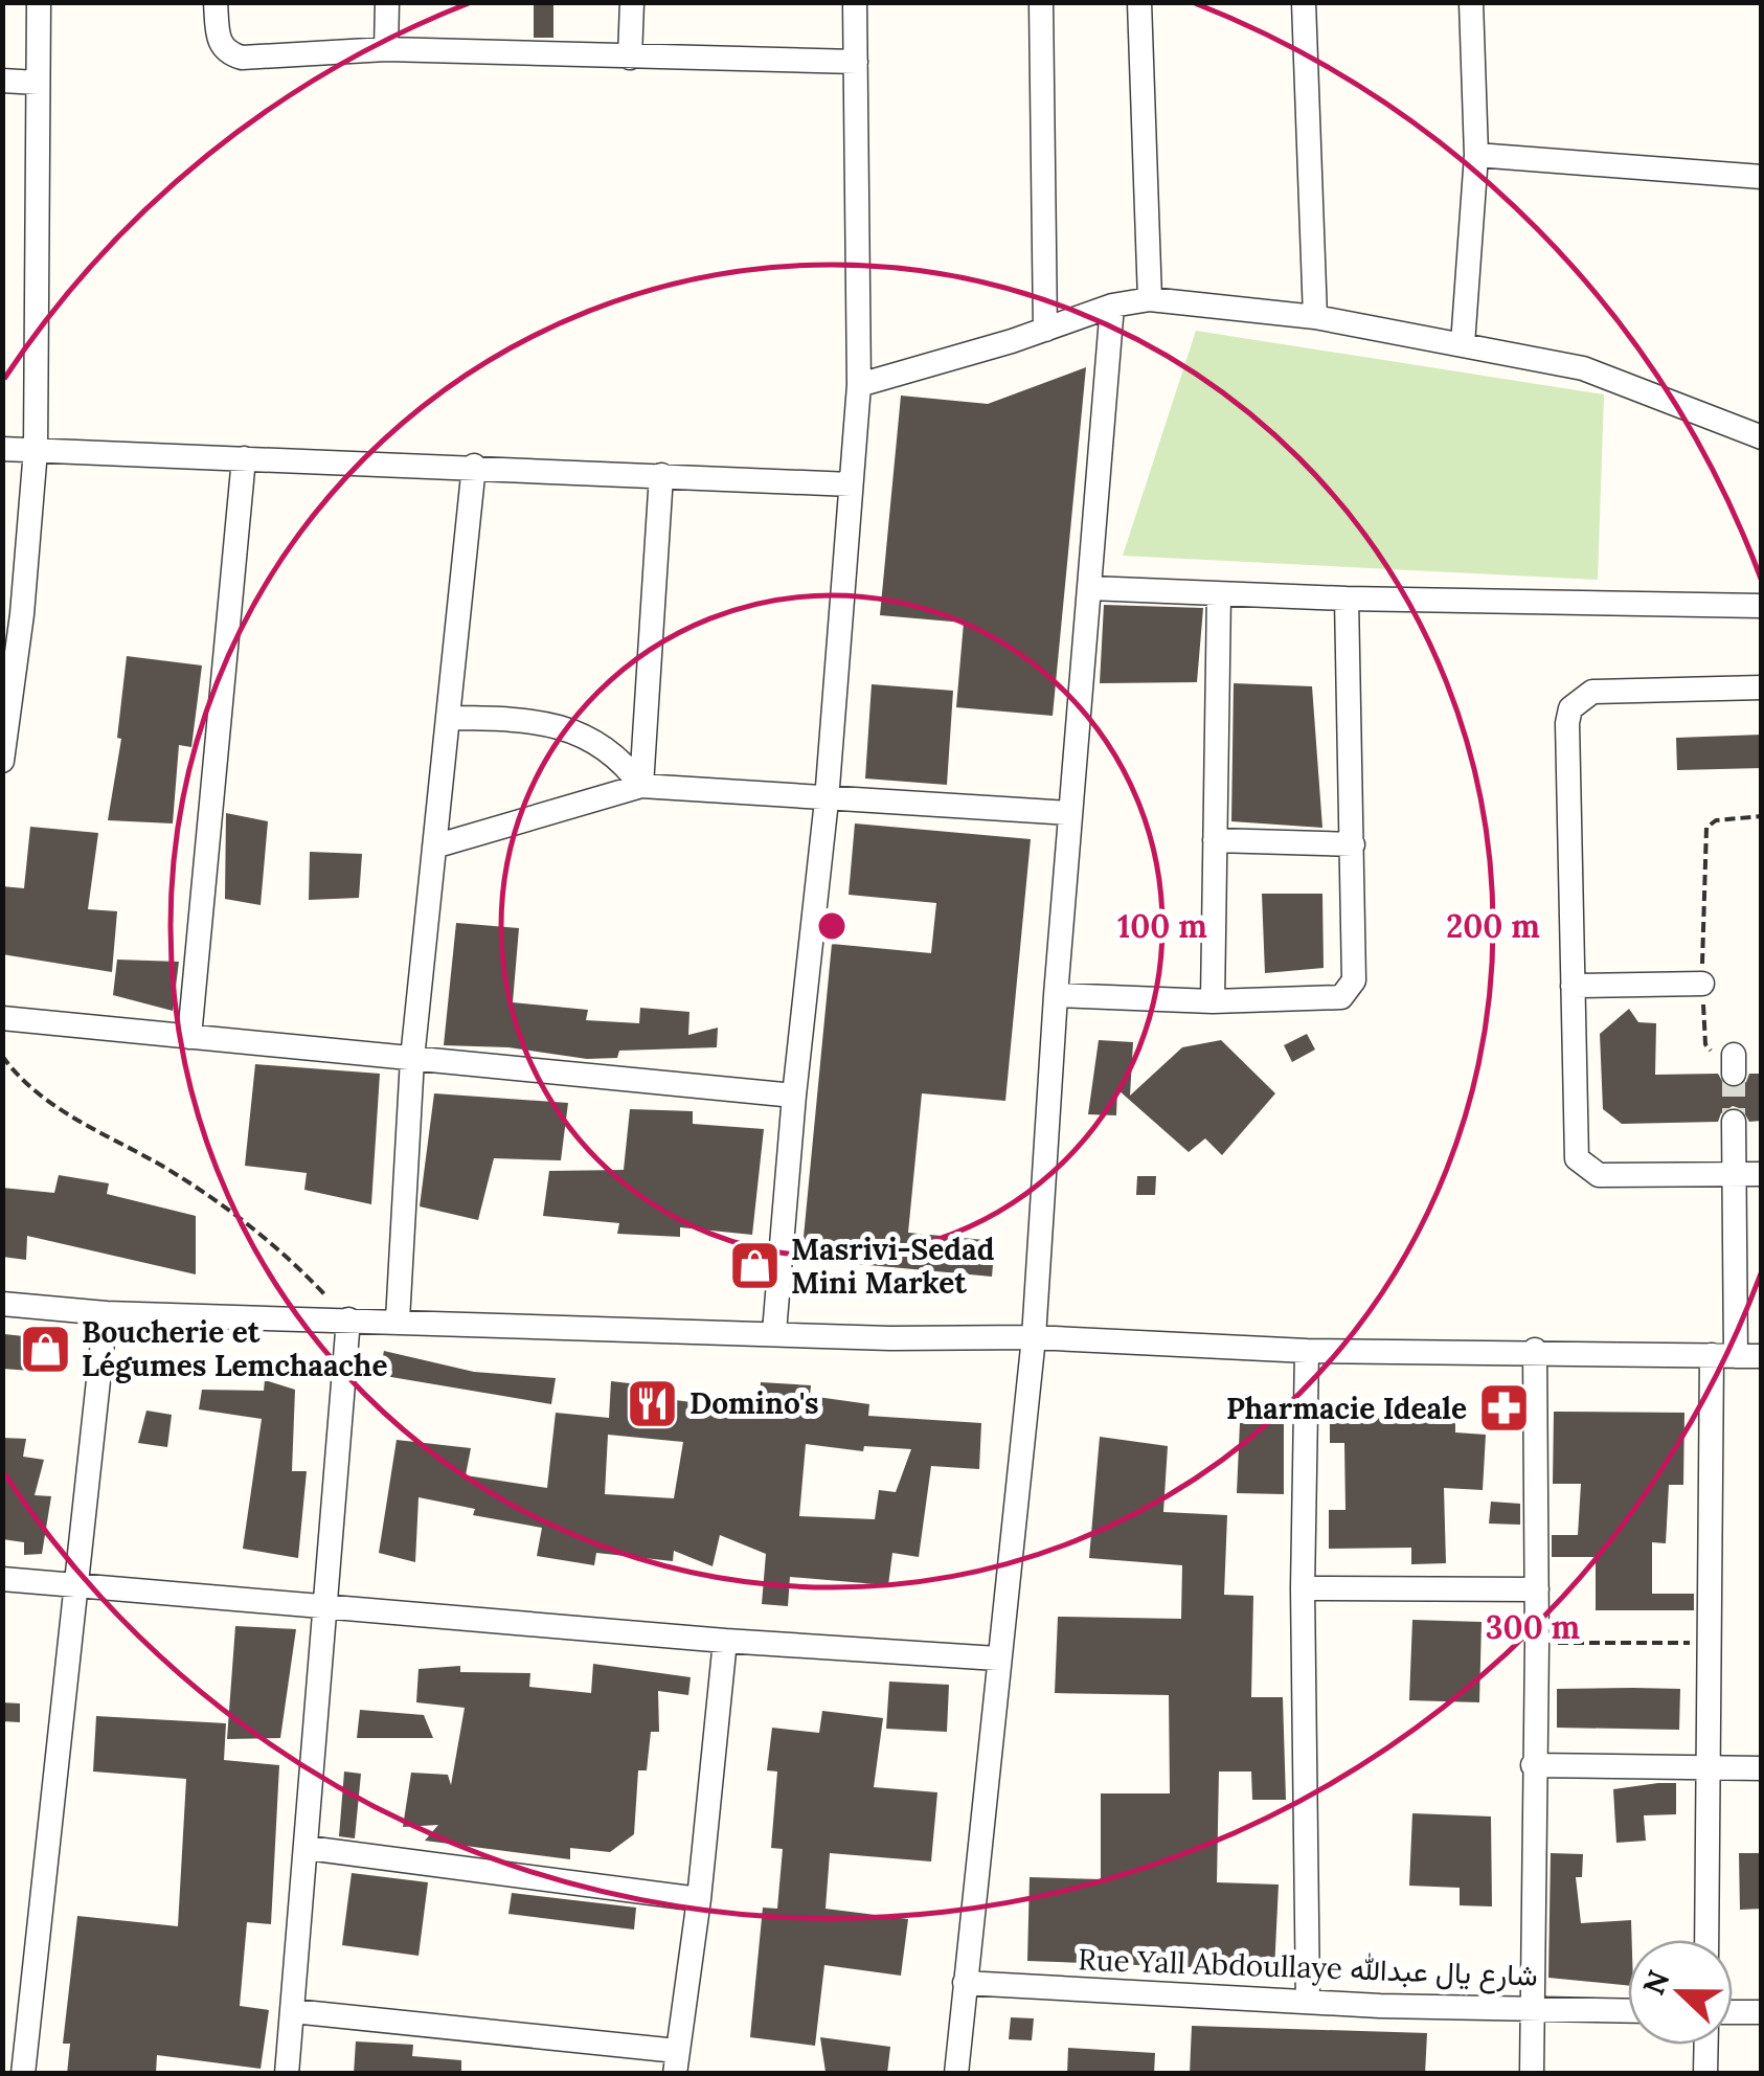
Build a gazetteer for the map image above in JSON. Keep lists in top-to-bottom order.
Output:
{
  "streets": {
    "street": ["Rue Yall Abdoullaye شارع يال عبدالله"]
  },
  "places": {
    "shop": ["Masrivi-Sedad Mini Market", "Boucherie et Légumes Lemchaache"],
    "restaurant": ["Domino's"],
    "pharmacy": ["Pharmacie Ideale"]
  },
  "north": "left",
  "rings": ["100 m", "200 m", "300 m"]
}
